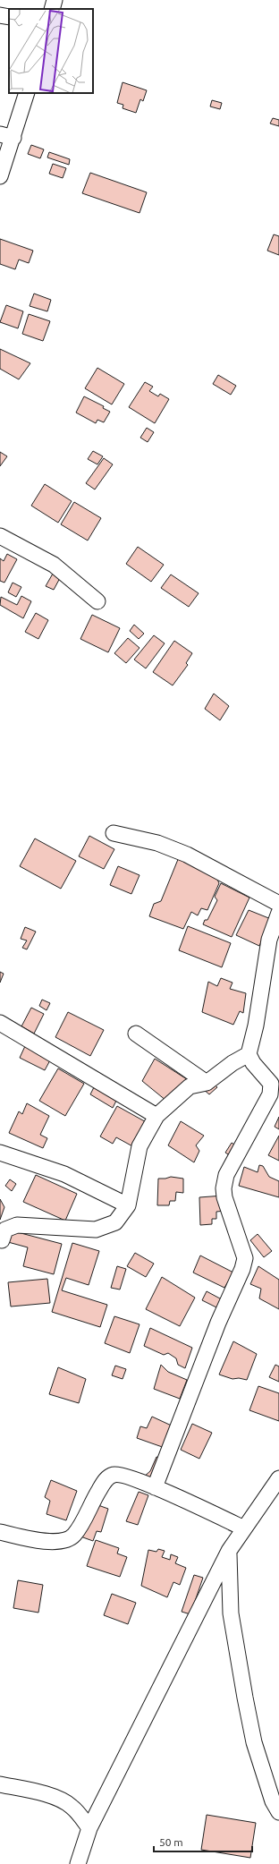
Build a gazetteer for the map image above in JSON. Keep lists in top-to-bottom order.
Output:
{
  "scale_bar": "50 m"
}
